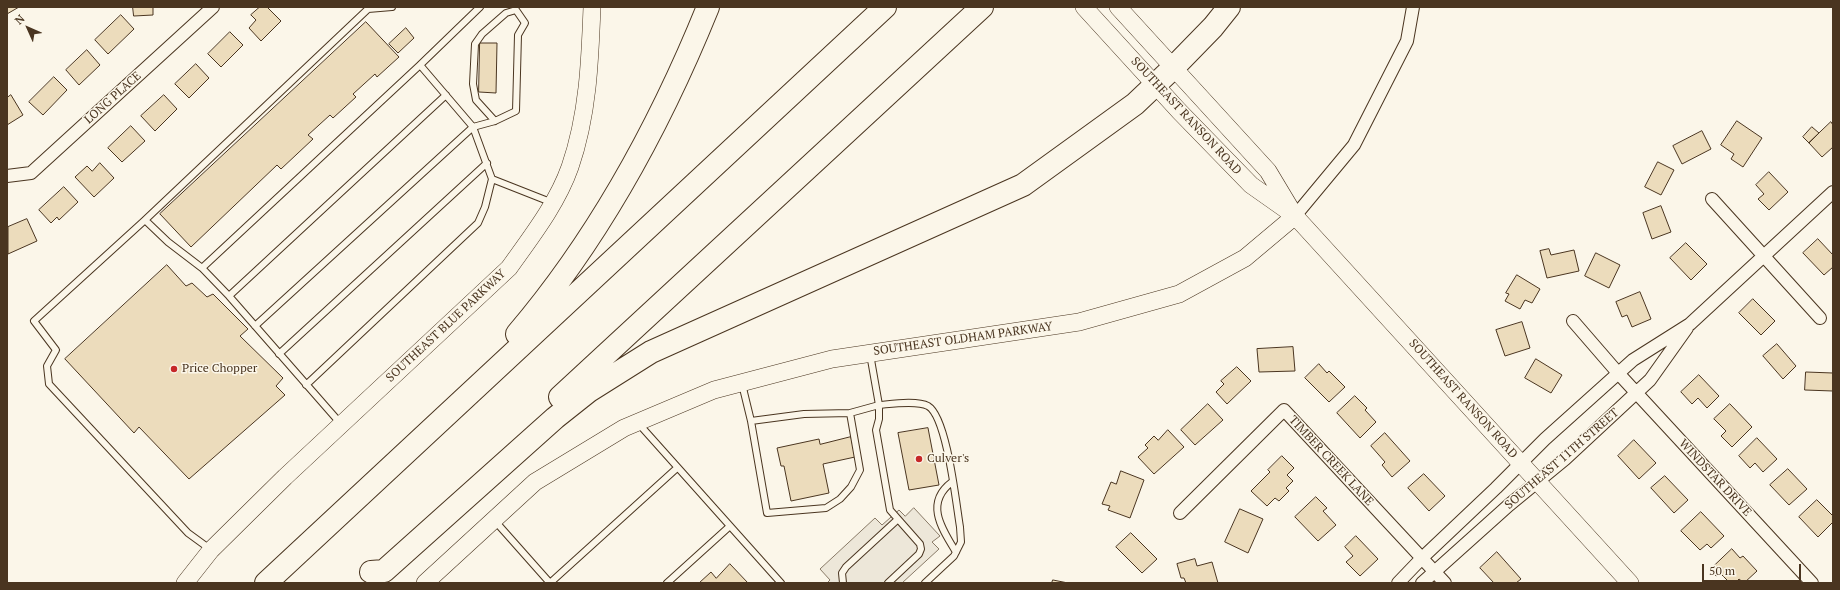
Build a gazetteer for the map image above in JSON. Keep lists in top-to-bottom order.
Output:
{
  "streets": {
    "street": [
      "LONG PLACE",
      "SOUTHEAST RANSON ROAD",
      "SOUTHEAST BLUE PARKWAY",
      "SOUTHEAST OLDHAM PARKWAY",
      "SOUTHEAST 11TH STREET",
      "TIMBER CREEK LANE",
      "WINDSTAR DRIVE"
    ]
  },
  "crossings": [
    ["SOUTHEAST RANSON ROAD", "SOUTHEAST OLDHAM PARKWAY"],
    ["SOUTHEAST RANSON ROAD", "SOUTHEAST 11TH STREET"],
    ["SOUTHEAST 11TH STREET", "TIMBER CREEK LANE"],
    ["SOUTHEAST 11TH STREET", "WINDSTAR DRIVE"]
  ],
  "places": ["Price Chopper", "Culver's"],
  "scale_bar": "50 m",
  "north": "top left"
}
